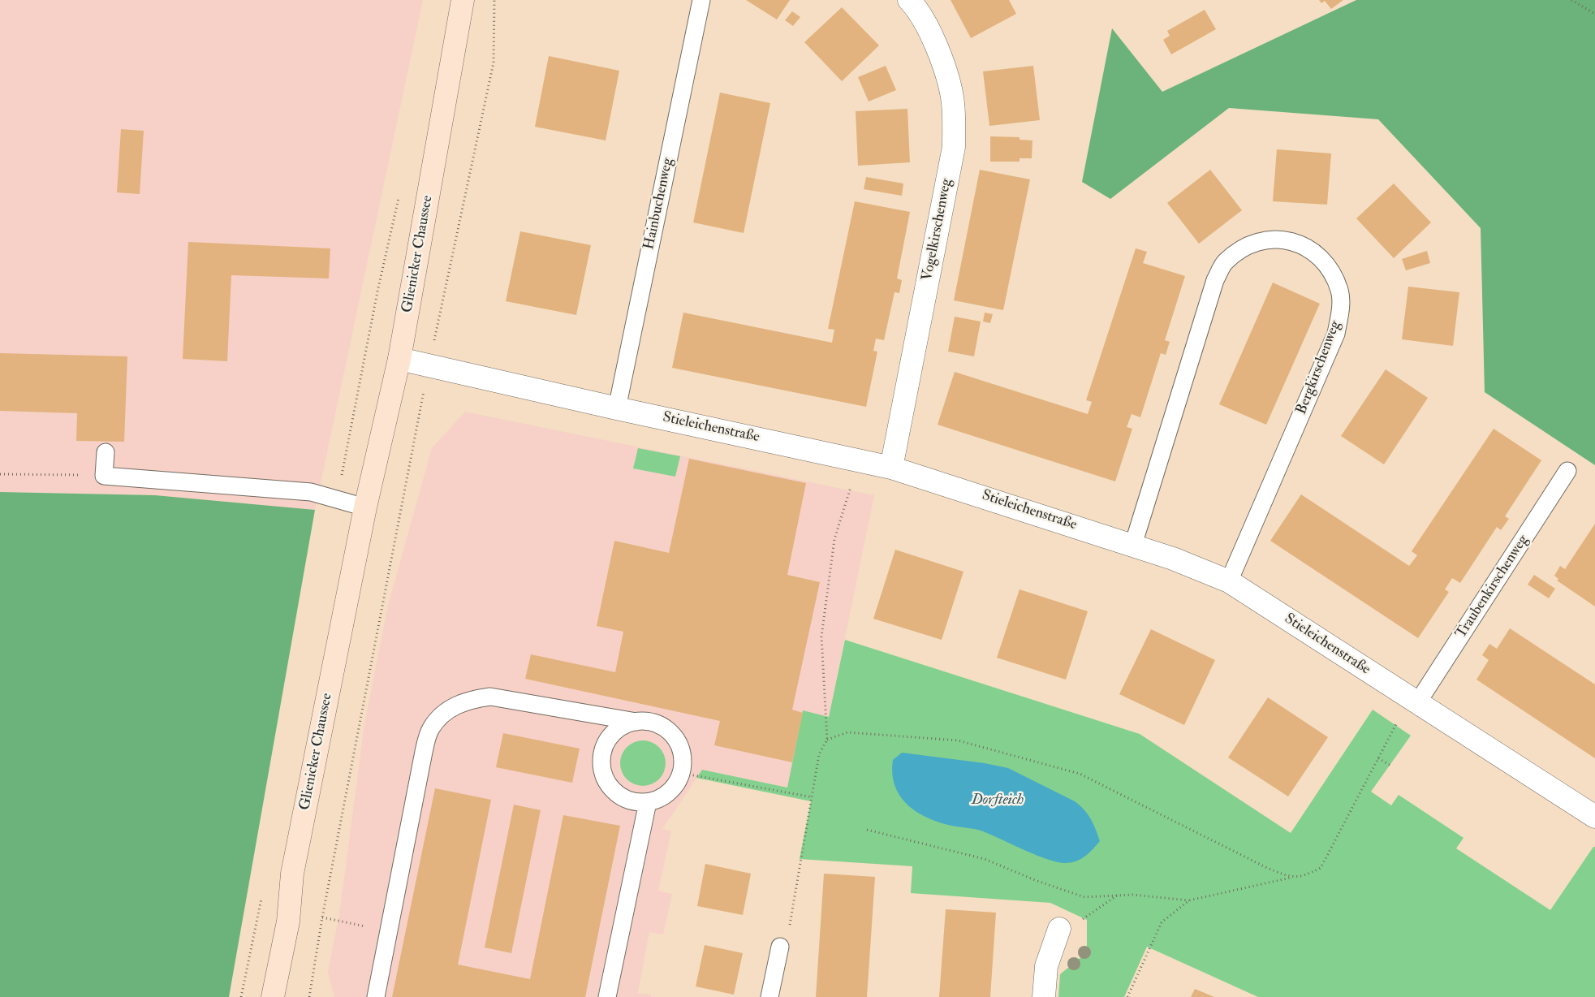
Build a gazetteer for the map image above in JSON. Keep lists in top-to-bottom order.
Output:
{
  "streets": {
    "main road": ["Glienicker Chaussee"],
    "street": ["Vogelkirschenweg", "Stieleichenstraße"],
    "lane": ["Hainbuchenweg", "Bergkirschenweg", "Traubenkirschenweg"]
  },
  "crossings": [
    ["Hainbuchenweg", "Stieleichenstraße"],
    ["Vogelkirschenweg", "Stieleichenstraße"],
    ["Glienicker Chaussee", "Stieleichenstraße"],
    ["Bergkirschenweg", "Stieleichenstraße"],
    ["Stieleichenstraße", "Traubenkirschenweg"]
  ],
  "water": ["Dorfteich"]
}
